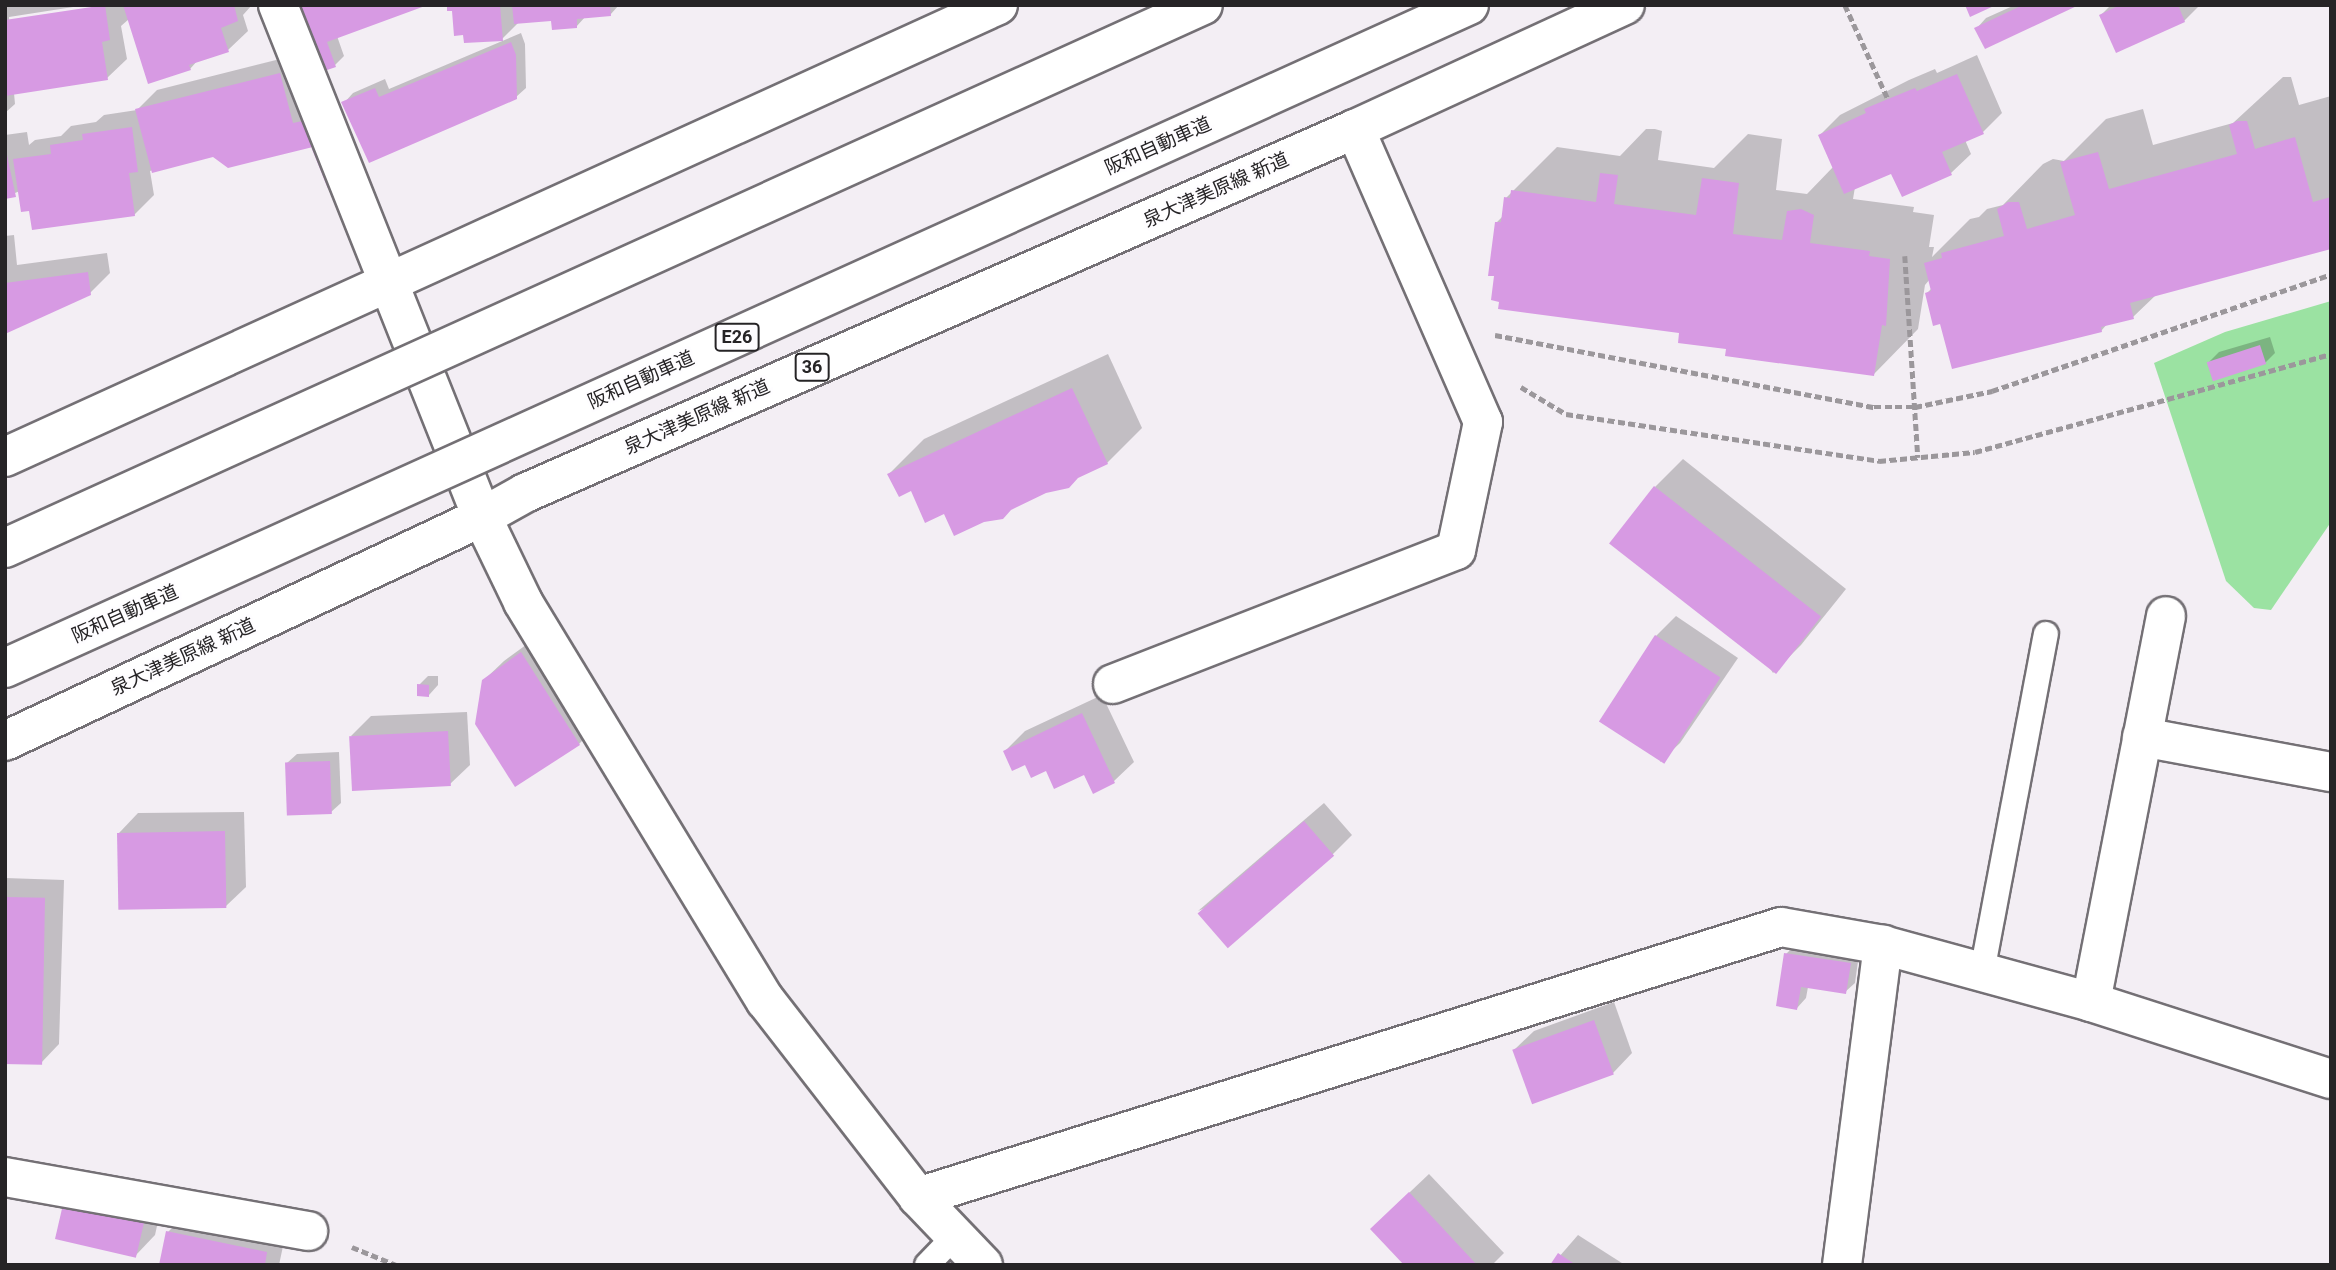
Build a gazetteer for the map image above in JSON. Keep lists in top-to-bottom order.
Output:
{
  "streets": {
    "main road": [
      "阪和自動車道",
      "泉大津美原線 新道",
      "E26",
      "36"
    ]
  }
}
